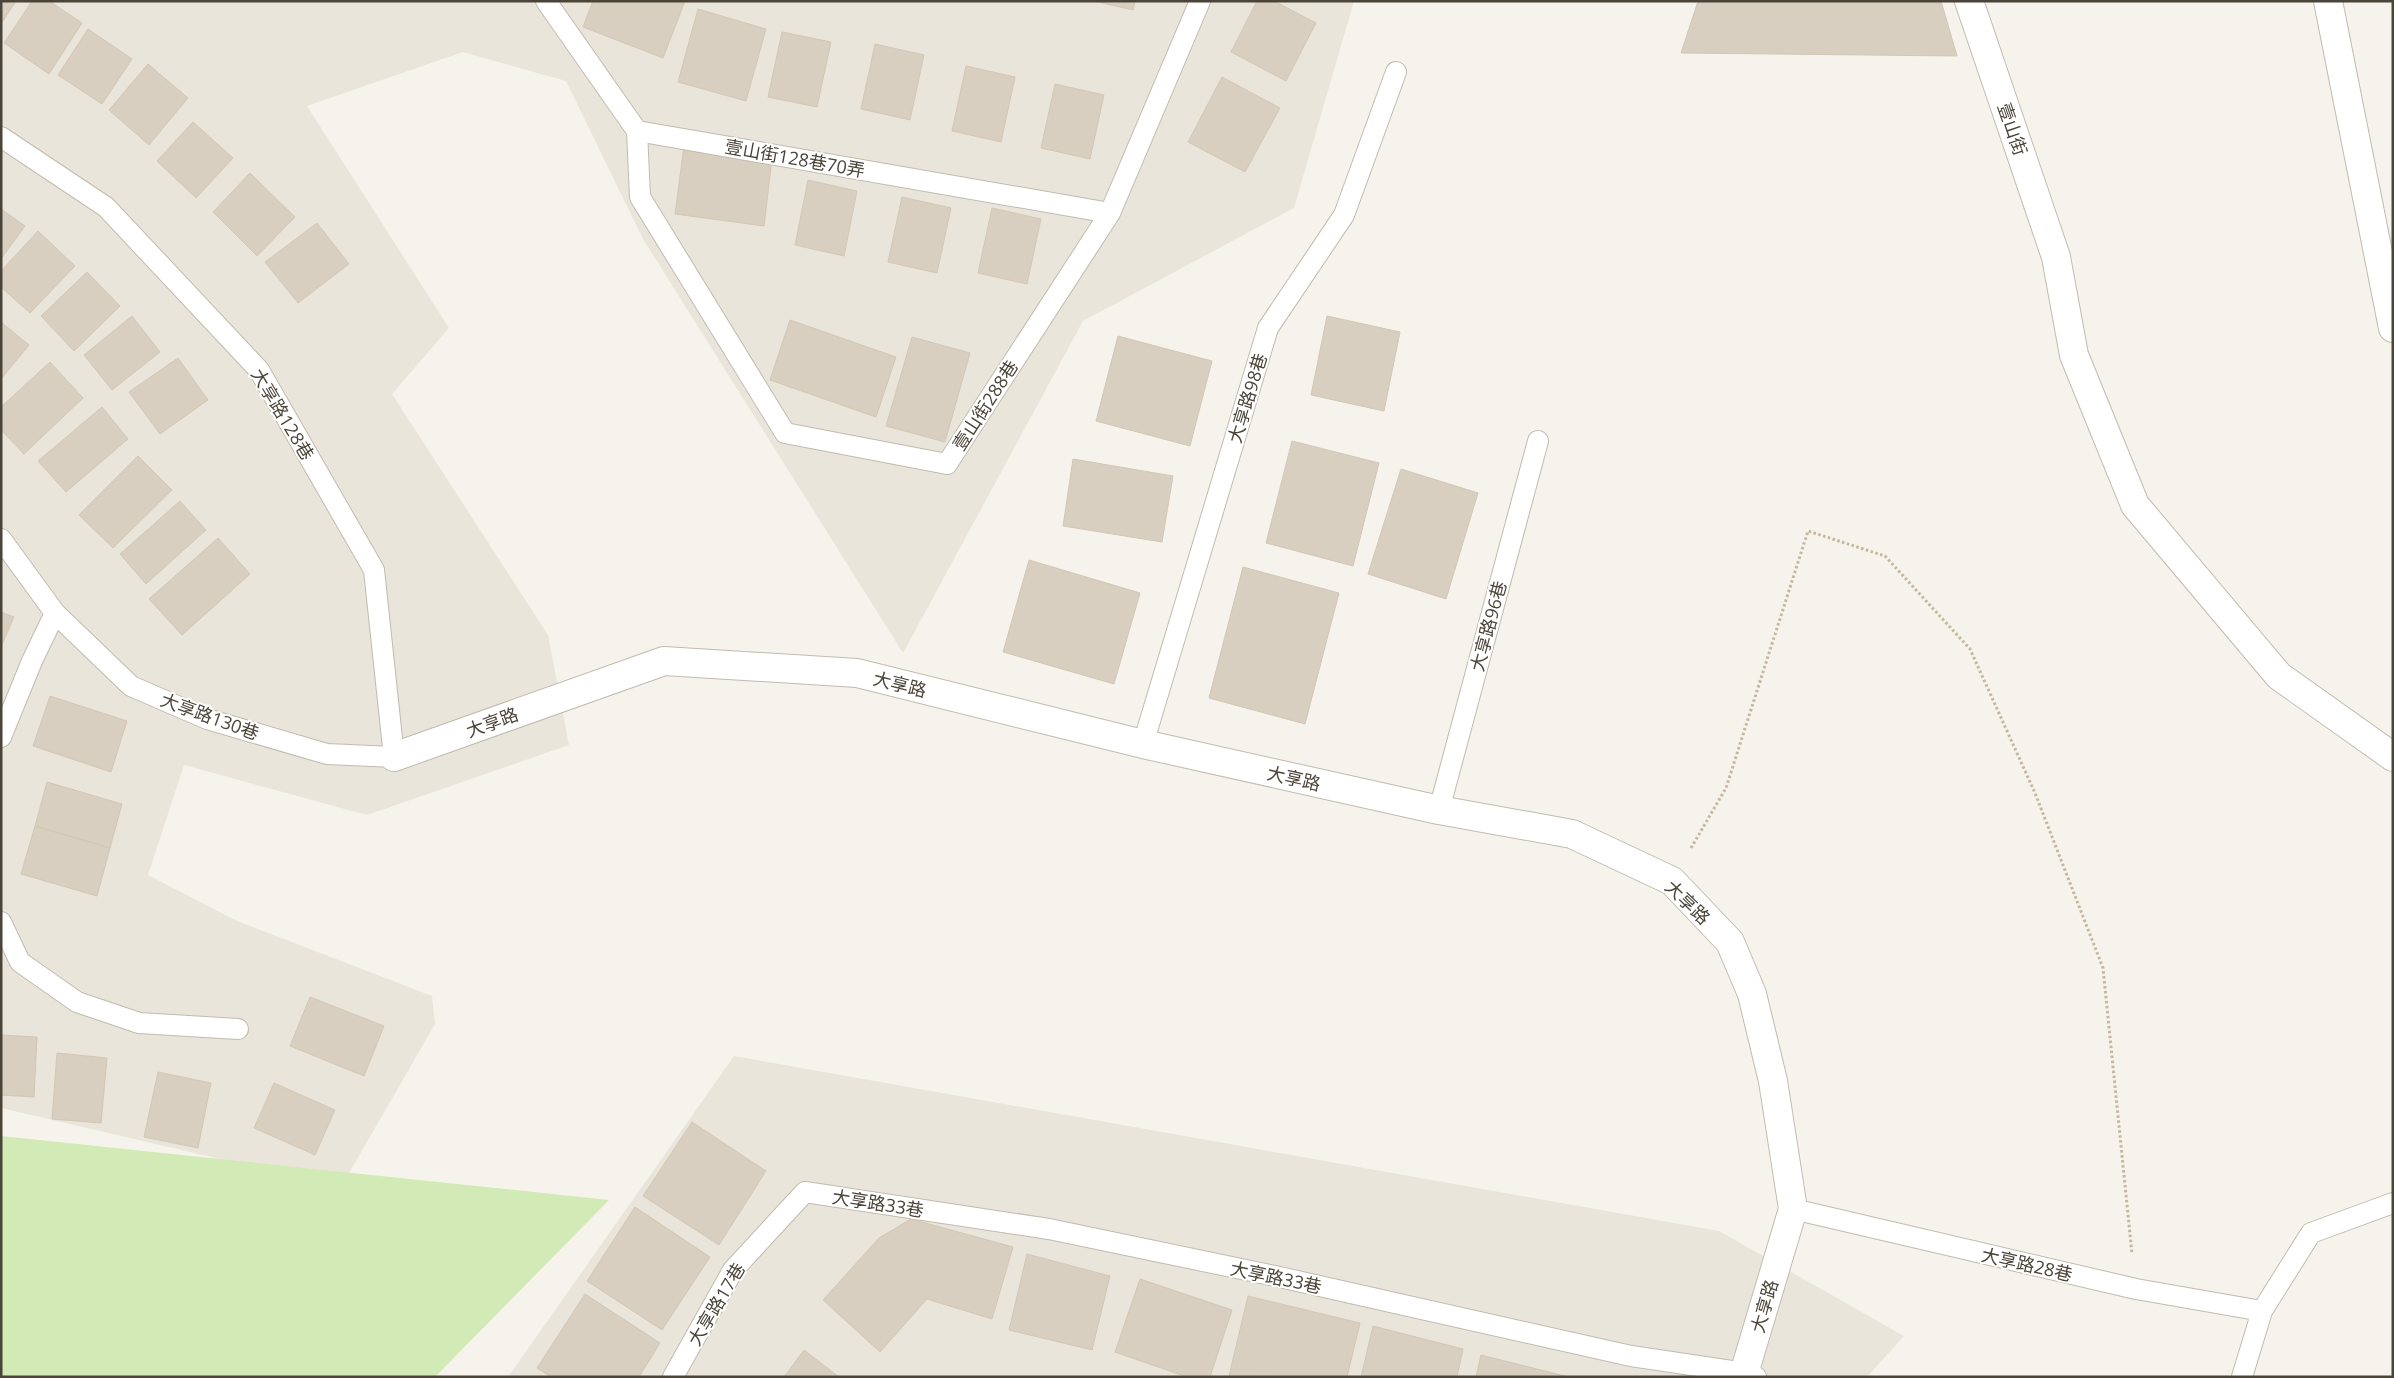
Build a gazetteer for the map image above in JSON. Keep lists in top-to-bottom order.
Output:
{
  "streets": {
    "street": ["壹山街", "大享路"],
    "lane": [
      "壹山街128巷70弄",
      "大享路98巷",
      "壹山街288巷",
      "大享路128巷",
      "大享路96巷",
      "大享路130巷",
      "大享路33巷",
      "大享路28巷",
      "大享路17巷"
    ]
  },
  "crossings": [
    ["壹山街128巷70弄", "壹山街288巷"],
    ["大享路98巷", "大享路"],
    ["大享路128巷", "大享路"],
    ["大享路128巷", "大享路130巷"],
    ["大享路96巷", "大享路"],
    ["大享路", "大享路130巷"],
    ["大享路", "大享路33巷"],
    ["大享路", "大享路28巷"],
    ["大享路33巷", "大享路17巷"]
  ]
}
